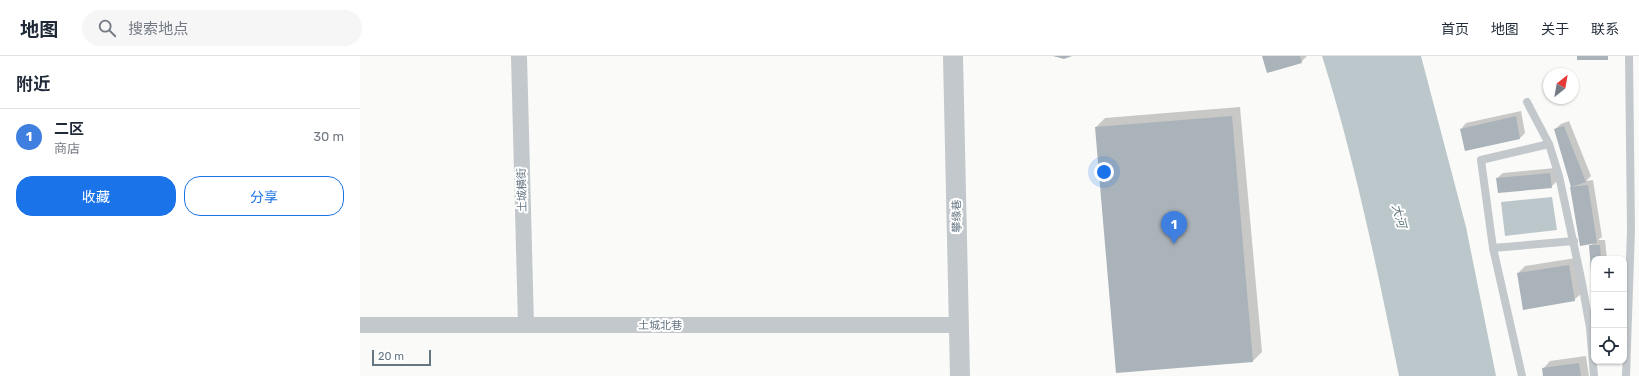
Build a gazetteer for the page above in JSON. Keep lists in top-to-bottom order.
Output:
{
  "streets": {
    "street": ["土城横街", "攀缘巷", "土城北巷"]
  },
  "crossings": [
    ["土城横街", "土城北巷"],
    ["攀缘巷", "土城北巷"]
  ],
  "water": ["大河"],
  "scale_bar": "20 m",
  "north": "top right",
  "page": {
    "header": "地图",
    "search": "搜索地点",
    "nav": [
      "首页",
      "地图",
      "关于",
      "联系"
    ],
    "heading": "附近",
    "list": [
      {
        "mark": "1",
        "name": "二区",
        "note": "商店",
        "value": "30 m"
      }
    ],
    "buttons": ["收藏", "分享"],
    "pins": "1",
    "map_buttons": ["+", "−"],
    "scale": "20 m"
  }
}
